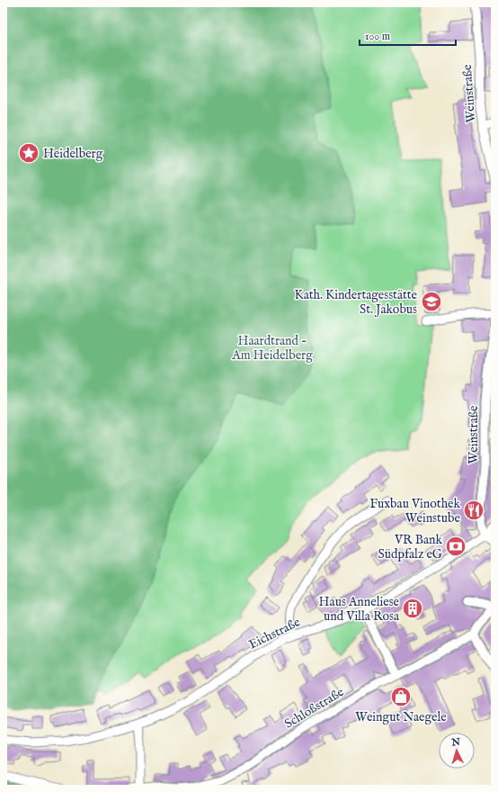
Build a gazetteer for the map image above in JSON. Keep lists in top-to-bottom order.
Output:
{
  "streets": {
    "street": ["Weinstraße", "Eichstraße", "Schloßstraße"]
  },
  "crossings": [
    ["Weinstraße", "Eichstraße"]
  ],
  "parks": ["Haardtrand - Am Heidelberg"],
  "places": {
    "place": ["Heidelberg"],
    "school or university": ["Kath. Kindertagesstätte St. Jakobus"],
    "restaurant": ["Fuxbau Vinothek Weinstube"],
    "bank": ["VR Bank Südpfalz eG"],
    "building": ["Haus Anneliese und Villa Rosa"],
    "shop": ["Weingut Naegele"]
  },
  "scale_bar": "100 m",
  "north": "top"
}
